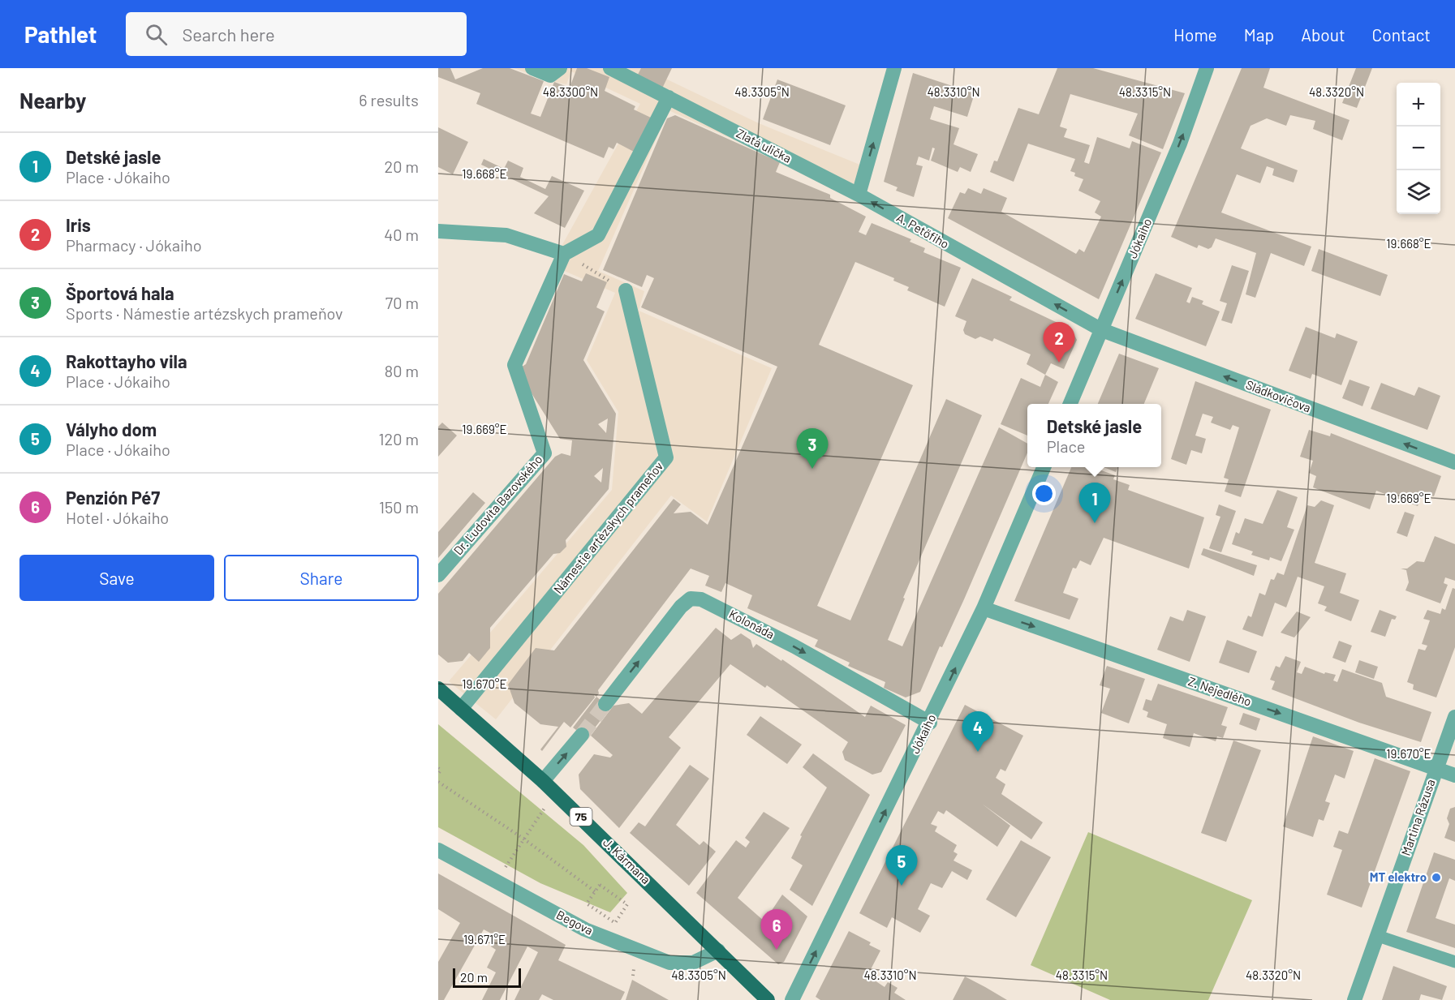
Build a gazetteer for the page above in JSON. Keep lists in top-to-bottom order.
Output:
{
  "streets": {
    "main road": ["75", "J. Kármana"],
    "street": [
      "Zlatá ulička",
      "A. Petőfiho",
      "Jókaiho",
      "Sládkovičova",
      "Dr. Ľudovíta Bazovského",
      "Námestie artézskych prameňov",
      "Kolonáda",
      "Z. Nejedlého",
      "Martina Rázusa",
      "Begova"
    ]
  },
  "crossings": [
    ["Zlatá ulička", "A. Petőfiho"],
    ["A. Petőfiho", "Jókaiho"],
    ["A. Petőfiho", "Sládkovičova"],
    ["Jókaiho", "Sládkovičova"],
    ["Jókaiho", "Kolonáda"],
    ["Jókaiho", "Z. Nejedlého"],
    ["Námestie artézskych prameňov", "J. Kármana"],
    ["Z. Nejedlého", "Martina Rázusa"],
    ["J. Kármana", "Begova"]
  ],
  "one_way": [
    "A. Petőfiho",
    "Jókaiho",
    "Sládkovičova",
    "Z. Nejedlého"
  ],
  "places": ["MT elektro"],
  "scale_bar": "20 m",
  "page": {
    "header": "Pathlet",
    "search": "Search here",
    "nav": [
      "Home",
      "Map",
      "About",
      "Contact"
    ],
    "heading": ["Nearby", "6 results"],
    "map_buttons": ["+", "−"],
    "list": [
      {
        "mark": "1",
        "name": "Detské jasle",
        "note": "Place · Jókaiho",
        "value": "20 m"
      },
      {
        "mark": "2",
        "name": "Iris",
        "note": "Pharmacy · Jókaiho",
        "value": "40 m"
      },
      {
        "mark": "3",
        "name": "Športová hala",
        "note": "Sports · Námestie artézskych prameňov",
        "value": "70 m"
      },
      {
        "mark": "4",
        "name": "Rakottayho vila",
        "note": "Place · Jókaiho",
        "value": "80 m"
      },
      {
        "mark": "5",
        "name": "Vályho dom",
        "note": "Place · Jókaiho",
        "value": "120 m"
      },
      {
        "mark": "6",
        "name": "Penzión Pé7",
        "note": "Hotel · Jókaiho",
        "value": "150 m"
      }
    ],
    "pins": [
      "2",
      "3",
      "1",
      "4",
      "5",
      "6"
    ],
    "popup": ["Detské jasle", "Place"],
    "buttons": ["Save", "Share"],
    "scale": "20 m"
  },
  "coordinates": [
    "48.3300°N",
    "48.3305°N",
    "48.3310°N",
    "48.3315°N",
    "48.3320°N",
    "19.668°E",
    "19.669°E",
    "19.670°E",
    "19.671°E"
  ]
}
